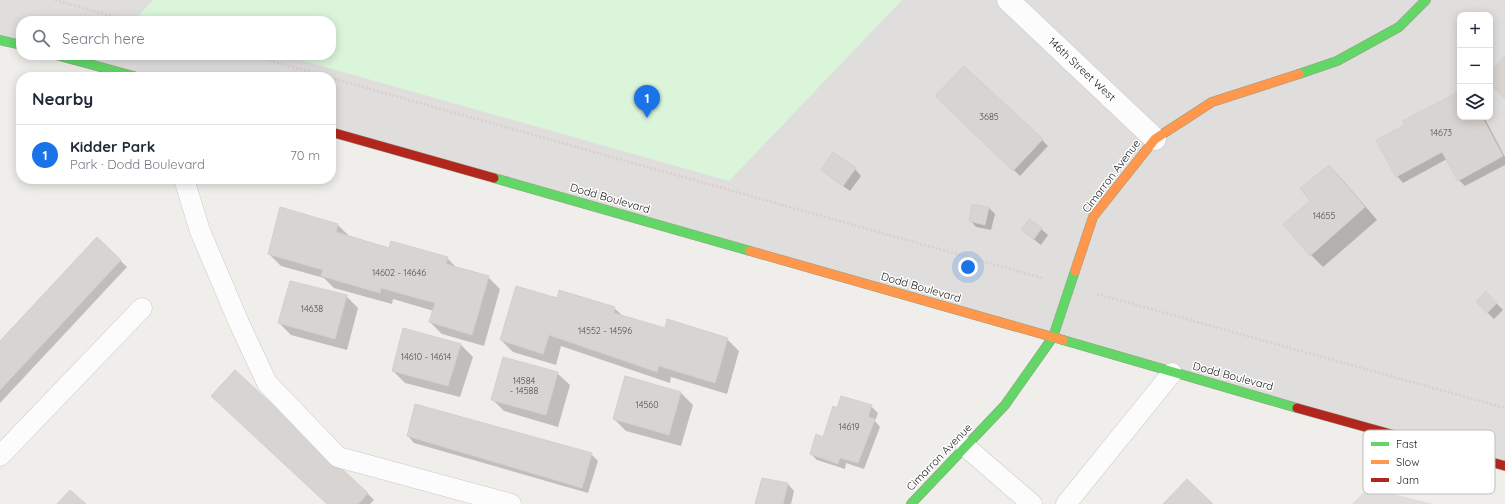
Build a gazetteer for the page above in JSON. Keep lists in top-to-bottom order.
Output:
{
  "streets": {
    "street": ["146th Street West", "Cimarron Avenue", "Dodd Boulevard"]
  },
  "crossings": [
    ["146th Street West", "Cimarron Avenue"],
    ["Cimarron Avenue", "Dodd Boulevard"]
  ],
  "house_numbers": [
    "3685",
    "14673",
    "14655",
    "14602 - 14646",
    "14638",
    "14552 - 14596",
    "14610 - 14614",
    "14584 - 14588",
    "14560",
    "14619"
  ],
  "legend": ["Fast", "Slow", "Jam"],
  "page": {
    "map_buttons": ["+", "−"],
    "search": "Search here",
    "heading": "Nearby",
    "pins": "1",
    "list": [
      {
        "mark": "1",
        "name": "Kidder Park",
        "note": "Park · Dodd Boulevard",
        "value": "70 m"
      }
    ]
  }
}
